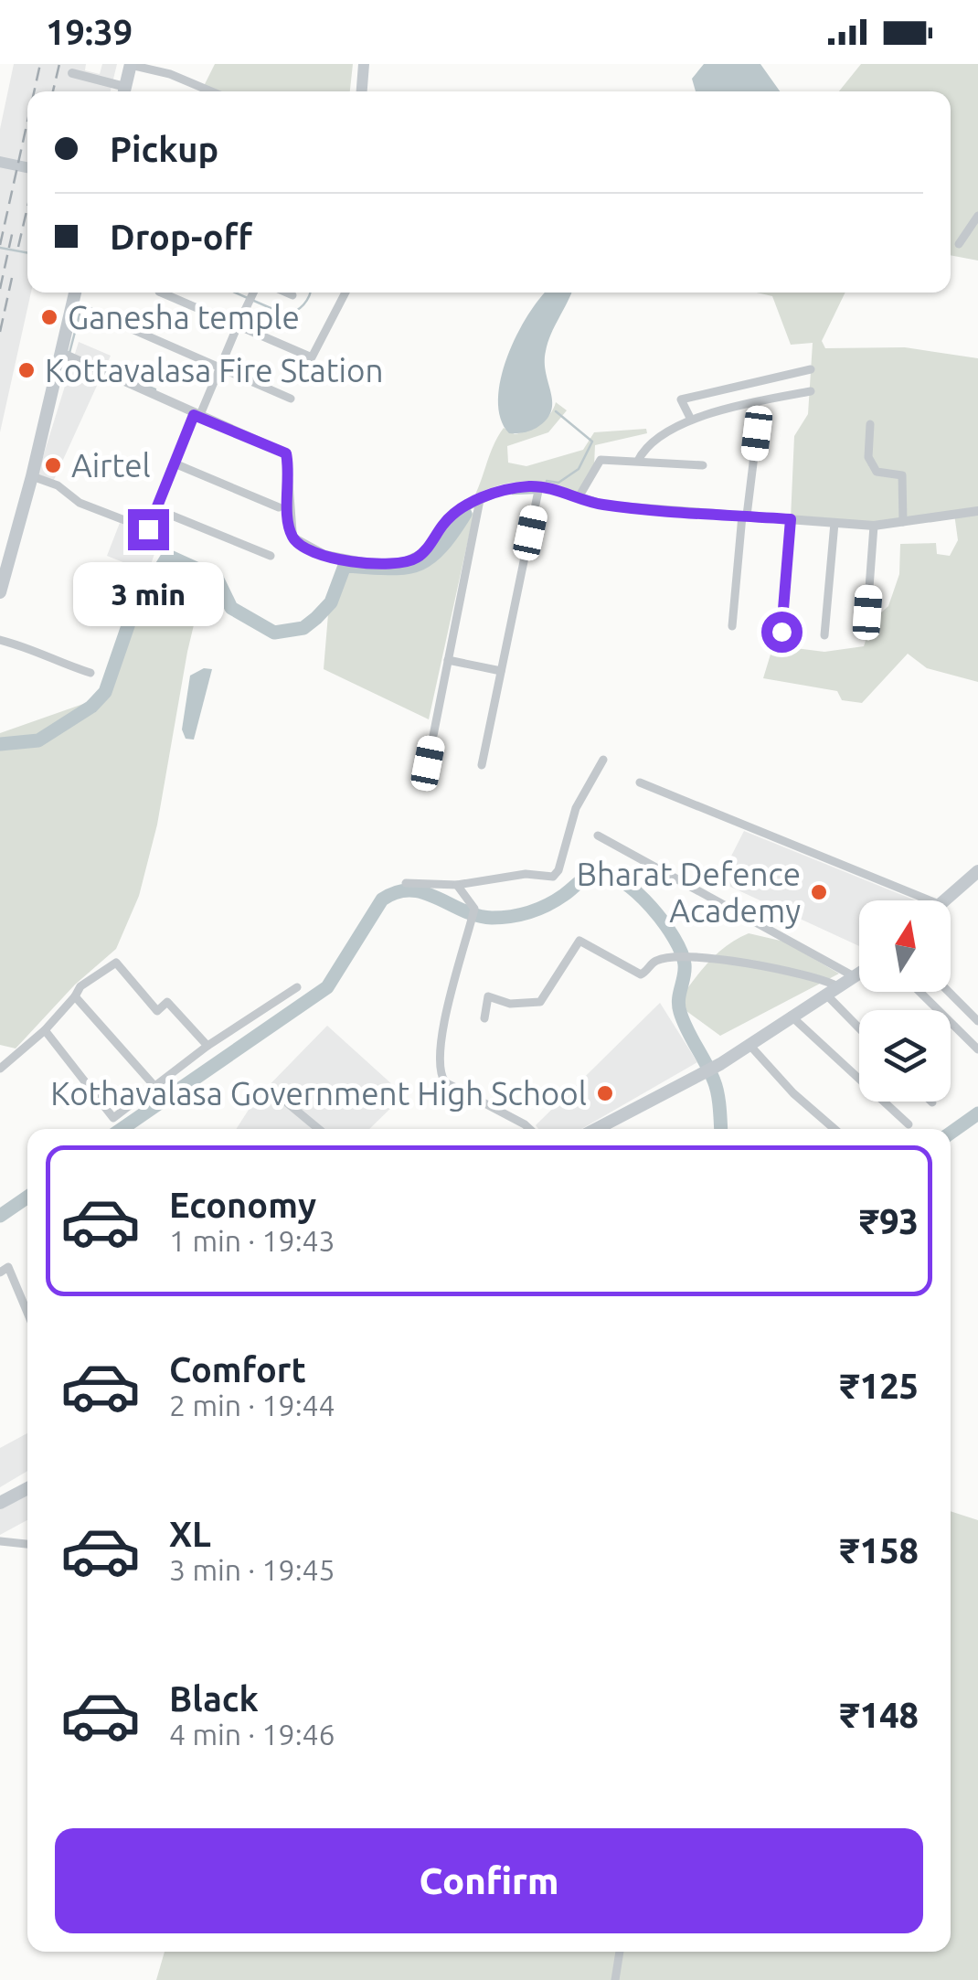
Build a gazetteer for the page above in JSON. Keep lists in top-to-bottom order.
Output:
{
  "places": [
    "Ganesha temple",
    "Kottavalasa Fire Station",
    "Airtel",
    "Bharat Defence Academy",
    "Kothavalasa Government High School"
  ],
  "north": "top",
  "page": {
    "status": "19:39",
    "banner": ["Pickup", "Drop-off"],
    "bubble": "3 min",
    "list": [
      {
        "name": "Economy",
        "note": "1 min · 19:43",
        "value": "₹93"
      },
      {
        "name": "Comfort",
        "note": "2 min · 19:44",
        "value": "₹125"
      },
      {
        "name": "XL",
        "note": "3 min · 19:45",
        "value": "₹158"
      },
      {
        "name": "Black",
        "note": "4 min · 19:46",
        "value": "₹148"
      }
    ],
    "buttons": "Confirm"
  }
}
